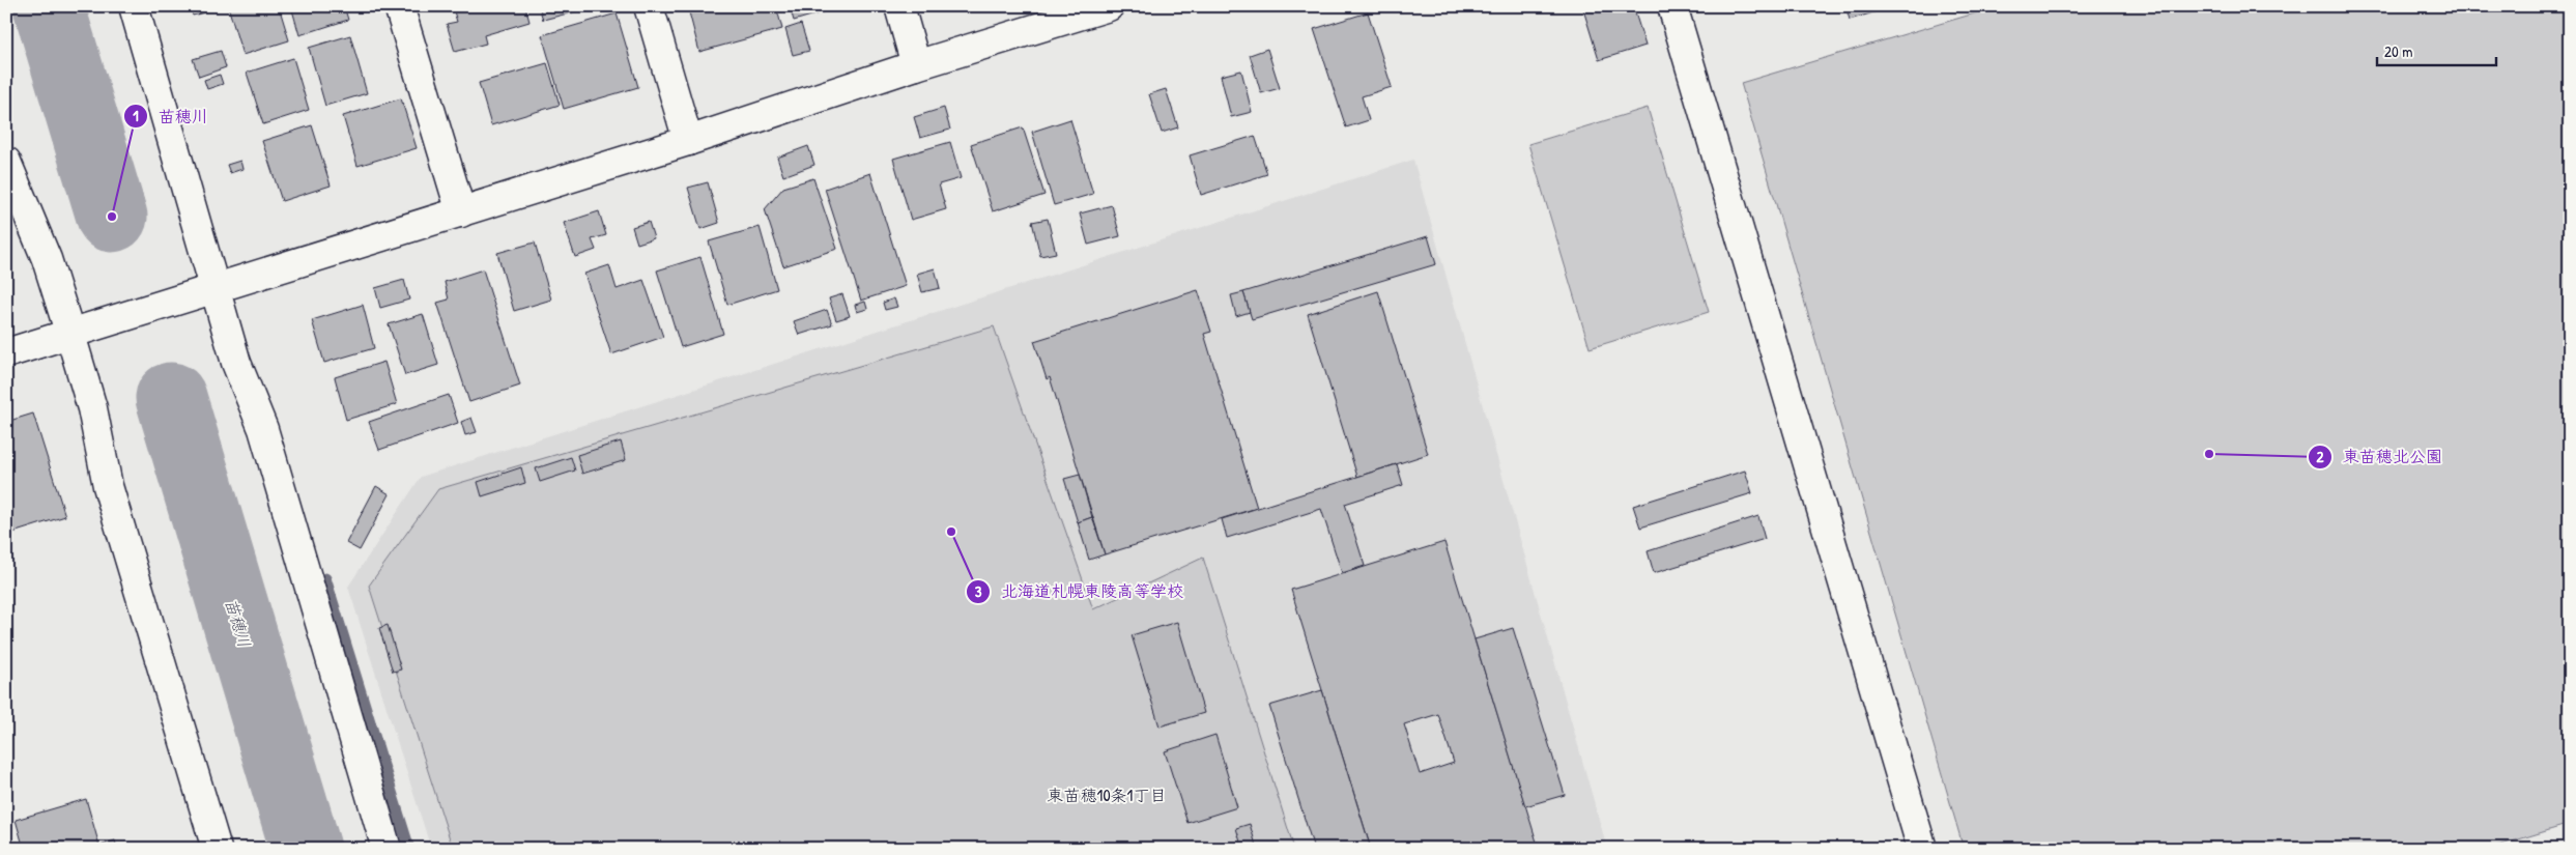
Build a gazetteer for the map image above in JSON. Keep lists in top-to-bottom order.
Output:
{
  "districts": ["東苗穂10条1丁目"],
  "water": ["苗穂川"],
  "places": ["苗穂川", "東苗穂北公園", "北海道札幌東陵高等学校"],
  "scale_bar": "20 m"
}
